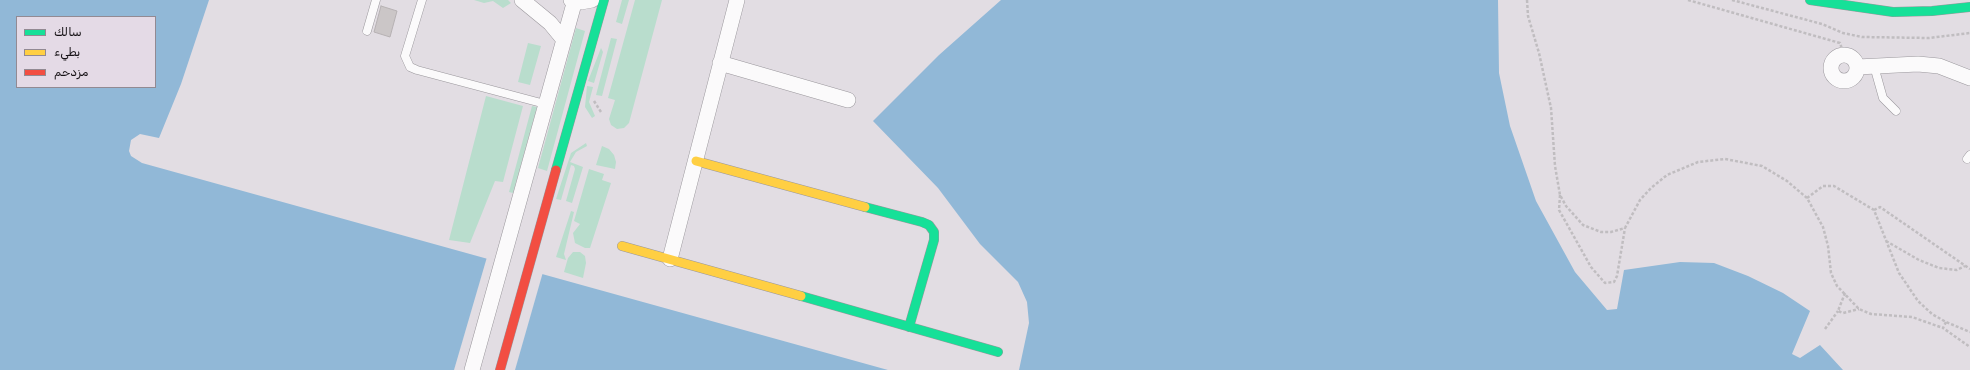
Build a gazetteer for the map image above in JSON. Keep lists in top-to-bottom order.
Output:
{
  "legend": ["سالك", "بطيء", "مزدحم"]
}
